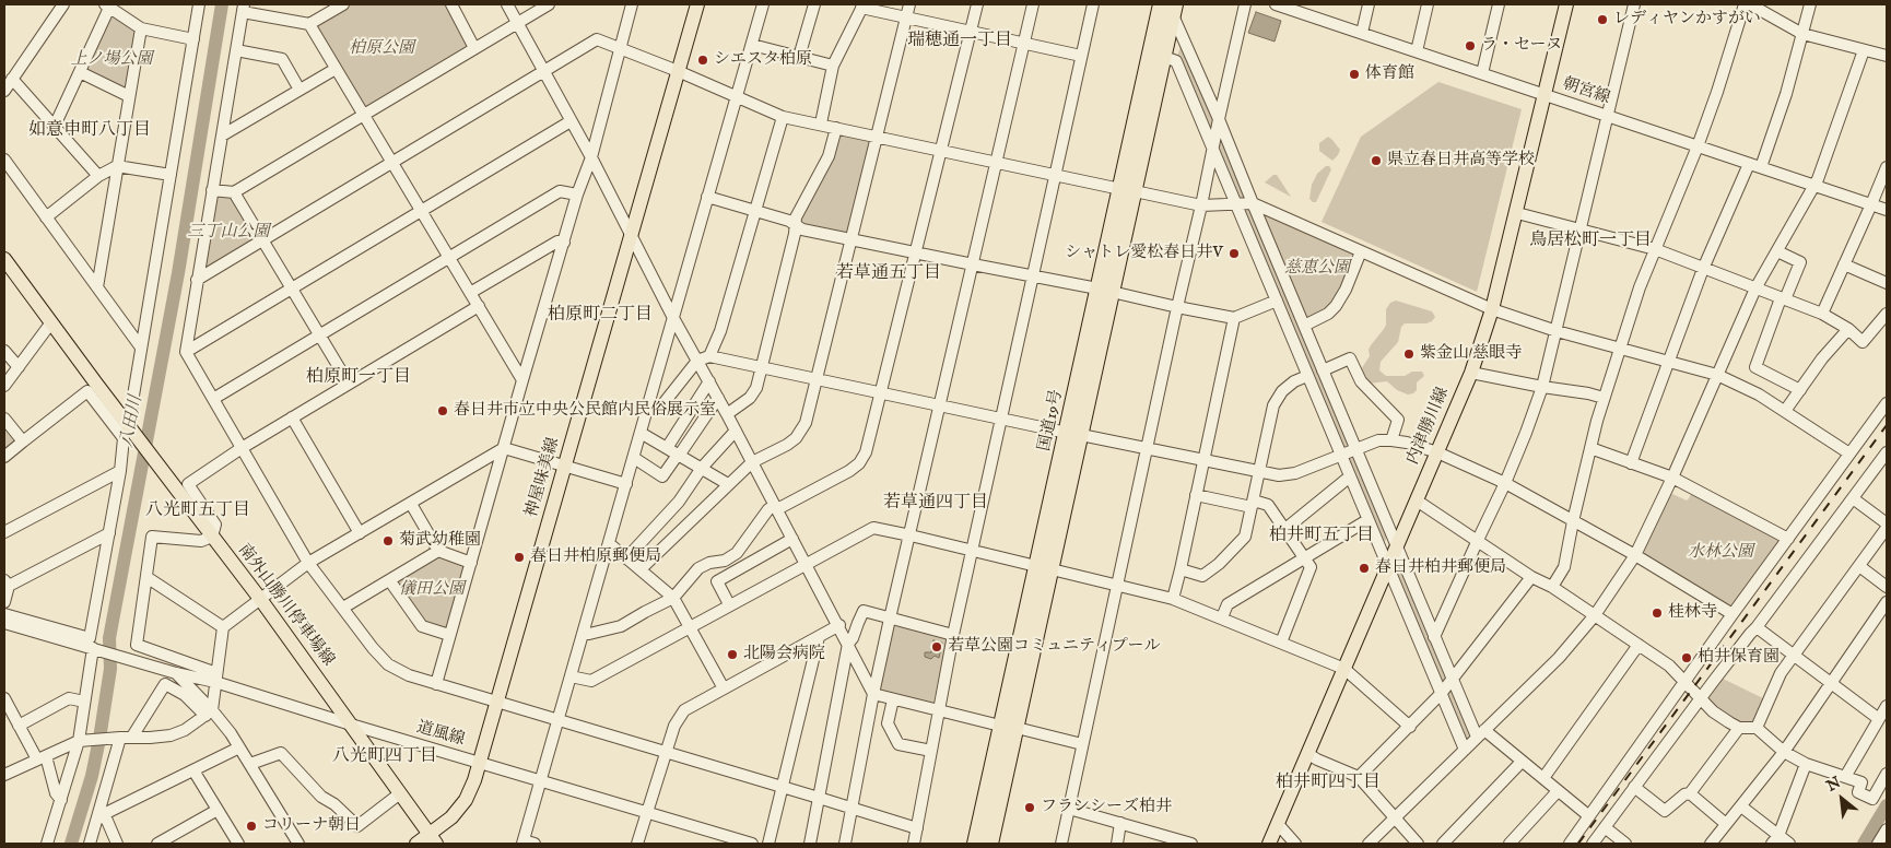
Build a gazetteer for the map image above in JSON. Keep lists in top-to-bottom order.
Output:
{
  "streets": {
    "highway": ["国道19号"],
    "main road": ["内津勝川線", "神屋味美線", "南外山勝川停車場線"],
    "street": ["朝宮線", "道風線"]
  },
  "crossings": [
    ["朝宮線", "内津勝川線"],
    ["神屋味美線", "南外山勝川停車場線"],
    ["神屋味美線", "道風線"],
    ["南外山勝川停車場線", "道風線"]
  ],
  "districts": [
    "瑞穂通一丁目",
    "如意申町八丁目",
    "鳥居松町一丁目",
    "若草通五丁目",
    "柏原町二丁目",
    "柏原町一丁目",
    "若草通四丁目",
    "八光町五丁目",
    "柏井町五丁目",
    "八光町四丁目",
    "柏井町四丁目"
  ],
  "water": ["八田川"],
  "parks": [
    "柏原公園",
    "上ノ場公園",
    "三丁山公園",
    "慈恵公園",
    "水林公園",
    "儀田公園"
  ],
  "places": [
    "レディヤンかすがい",
    "ラ・セーヌ",
    "シエスタ柏原",
    "体育館",
    "県立春日井高等学校",
    "シャトレ愛松春日井V",
    "紫金山 慈眼寺",
    "春日井市立中央公民館内民俗展示室",
    "菊武幼稚園",
    "春日井柏原郵便局",
    "春日井柏井郵便局",
    "桂林寺",
    "若草公園コミュニティプール",
    "北陽会病院",
    "柏井保育園",
    "フランシーズ柏井",
    "コリーナ朝日"
  ],
  "north": "top left"
}
